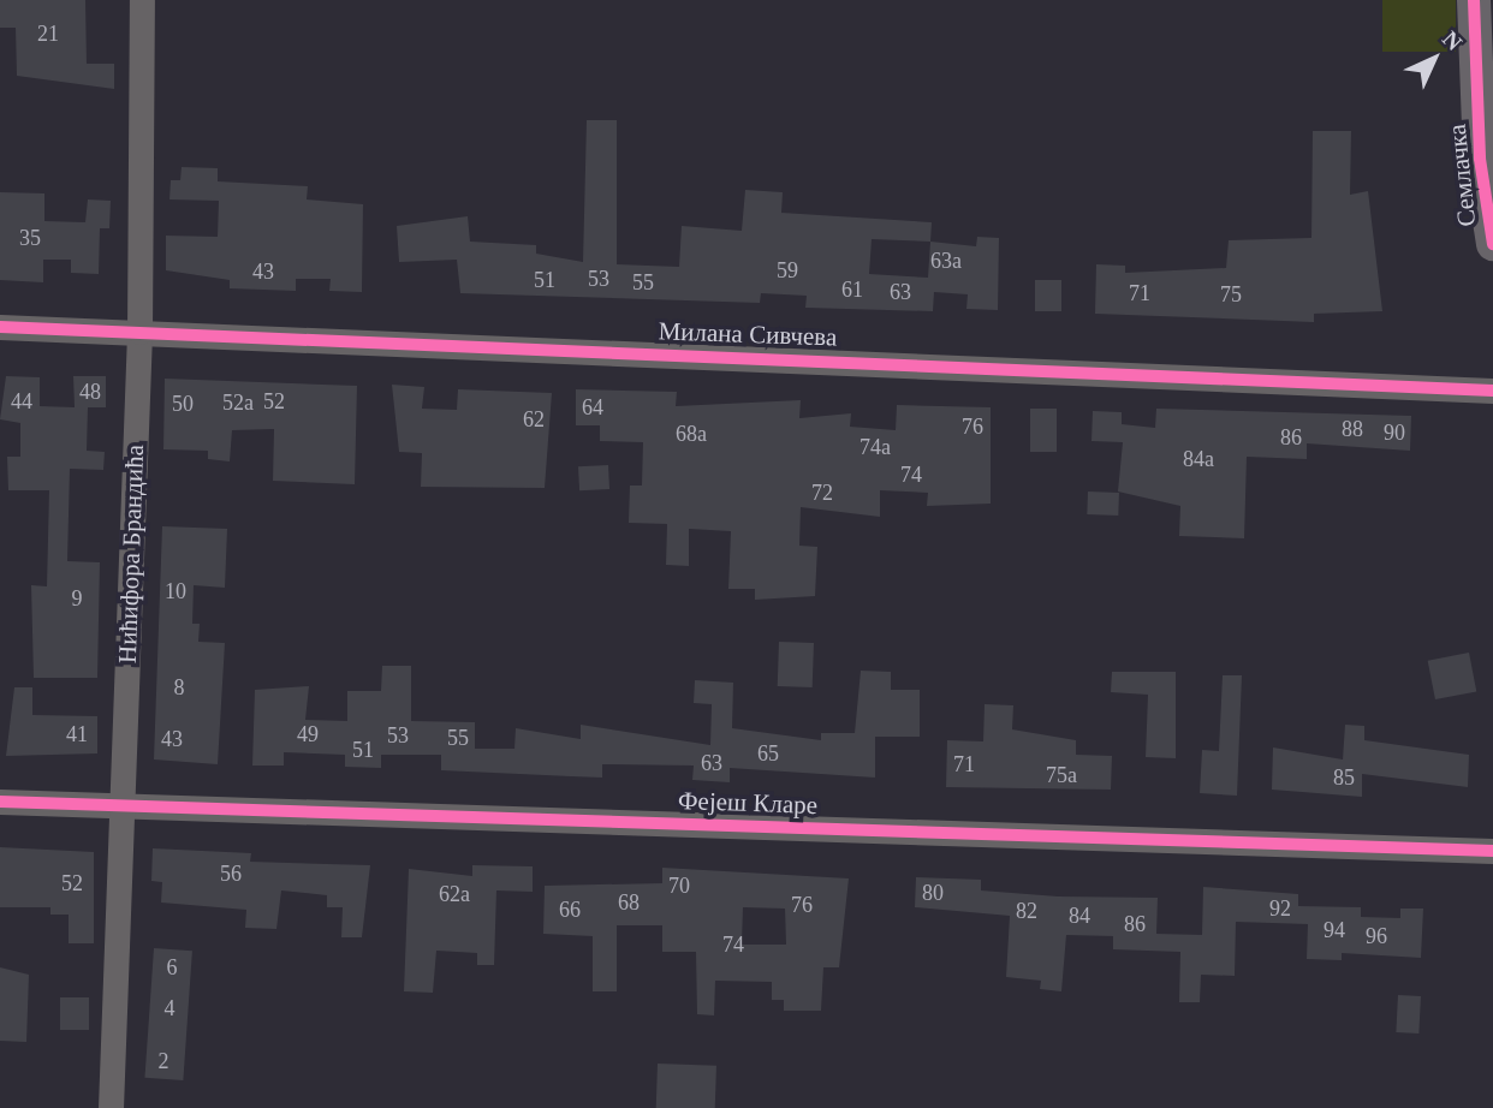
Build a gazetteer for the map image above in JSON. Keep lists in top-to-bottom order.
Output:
{
  "streets": {
    "main road": ["Семлачка"],
    "street": ["Милана Сивчева", "Нићифора Брандића", "Фејеш Кларе"]
  },
  "crossings": [
    ["Милана Сивчева", "Нићифора Брандића"],
    ["Нићифора Брандића", "Фејеш Кларе"]
  ],
  "house_numbers": [
    "21",
    "35",
    "63a",
    "59",
    "43",
    "53",
    "51",
    "55",
    "61",
    "63",
    "71",
    "75",
    "48",
    "44",
    "52",
    "52a",
    "50",
    "64",
    "62",
    "76",
    "88",
    "90",
    "68a",
    "86",
    "74a",
    "84a",
    "74",
    "72",
    "10",
    "9",
    "8",
    "41",
    "49",
    "53",
    "55",
    "43",
    "51",
    "65",
    "63",
    "71",
    "75a",
    "85",
    "56",
    "52",
    "70",
    "80",
    "62a",
    "68",
    "76",
    "92",
    "66",
    "82",
    "84",
    "86",
    "94",
    "96",
    "74",
    "6",
    "4",
    "2"
  ],
  "north": "top right"
}
